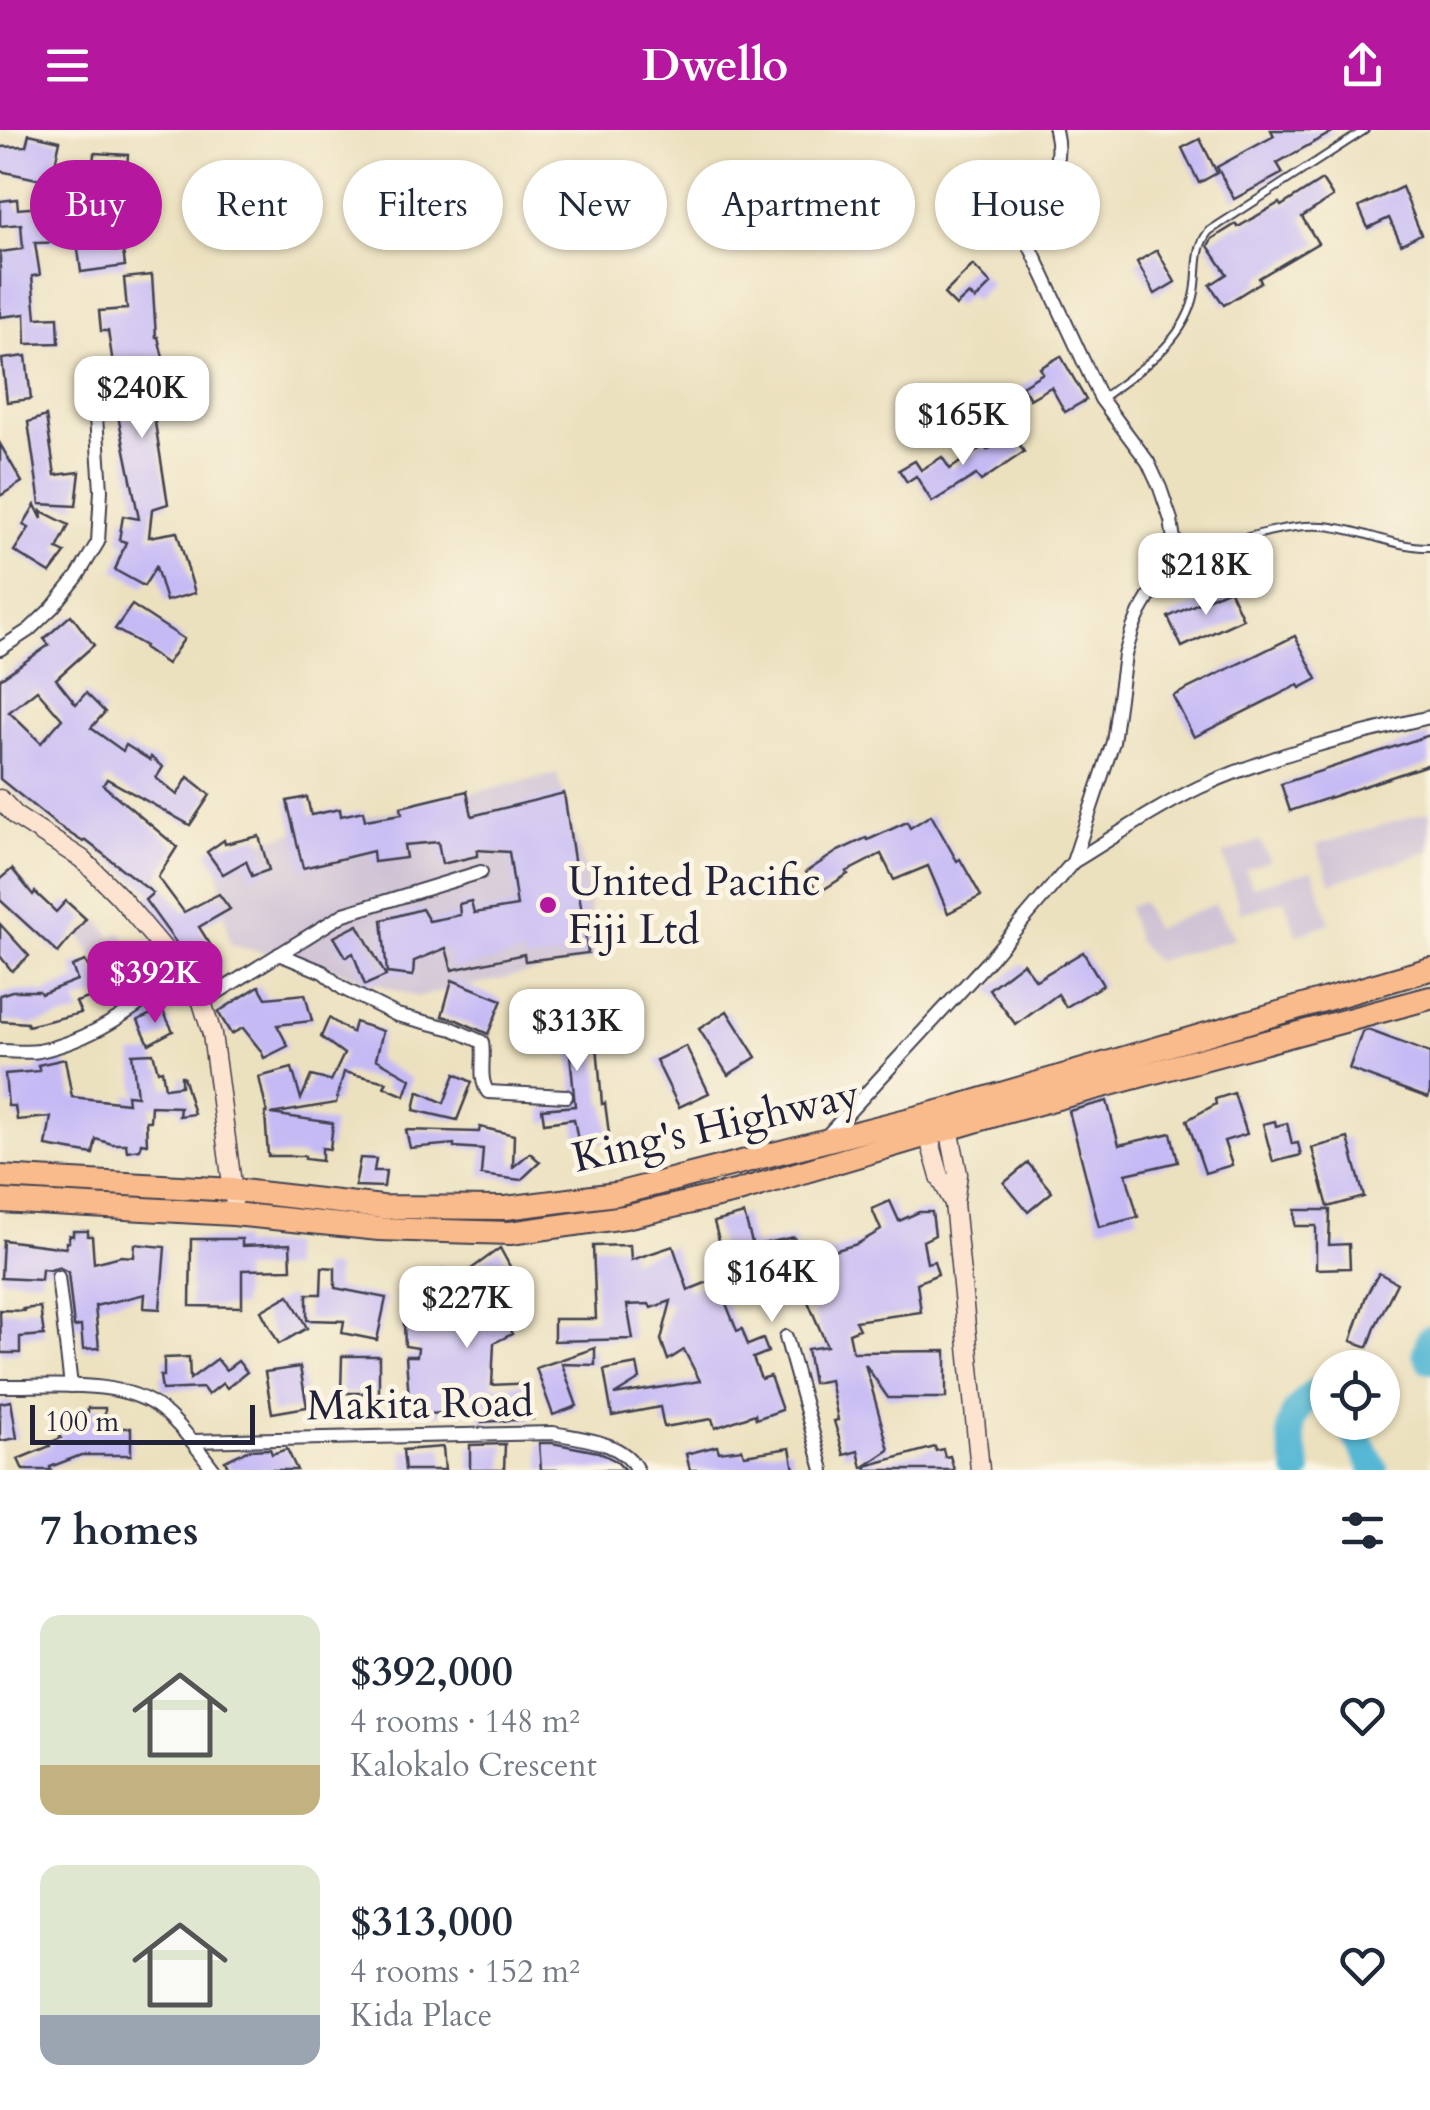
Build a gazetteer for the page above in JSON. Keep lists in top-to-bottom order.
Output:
{
  "streets": {
    "highway": ["King's Highway"],
    "street": ["Makita Road"]
  },
  "places": ["United Pacific Fiji Ltd"],
  "scale_bar": "100 m",
  "page": {
    "header": "Dwello",
    "chip": [
      "Buy",
      "Rent",
      "Filters",
      "New",
      "Apartment",
      "House"
    ],
    "price": [
      "$240K",
      "$165K",
      "$218K",
      "$392K",
      "$313K",
      "$164K",
      "$227K"
    ],
    "scale": "100 m",
    "heading": "7 homes",
    "list": [
      {
        "name": "$392,000",
        "note": "4 rooms · 148 m² · Kalokalo Crescent"
      },
      {
        "name": "$313,000",
        "note": "4 rooms · 152 m² · Kida Place"
      }
    ]
  }
}
